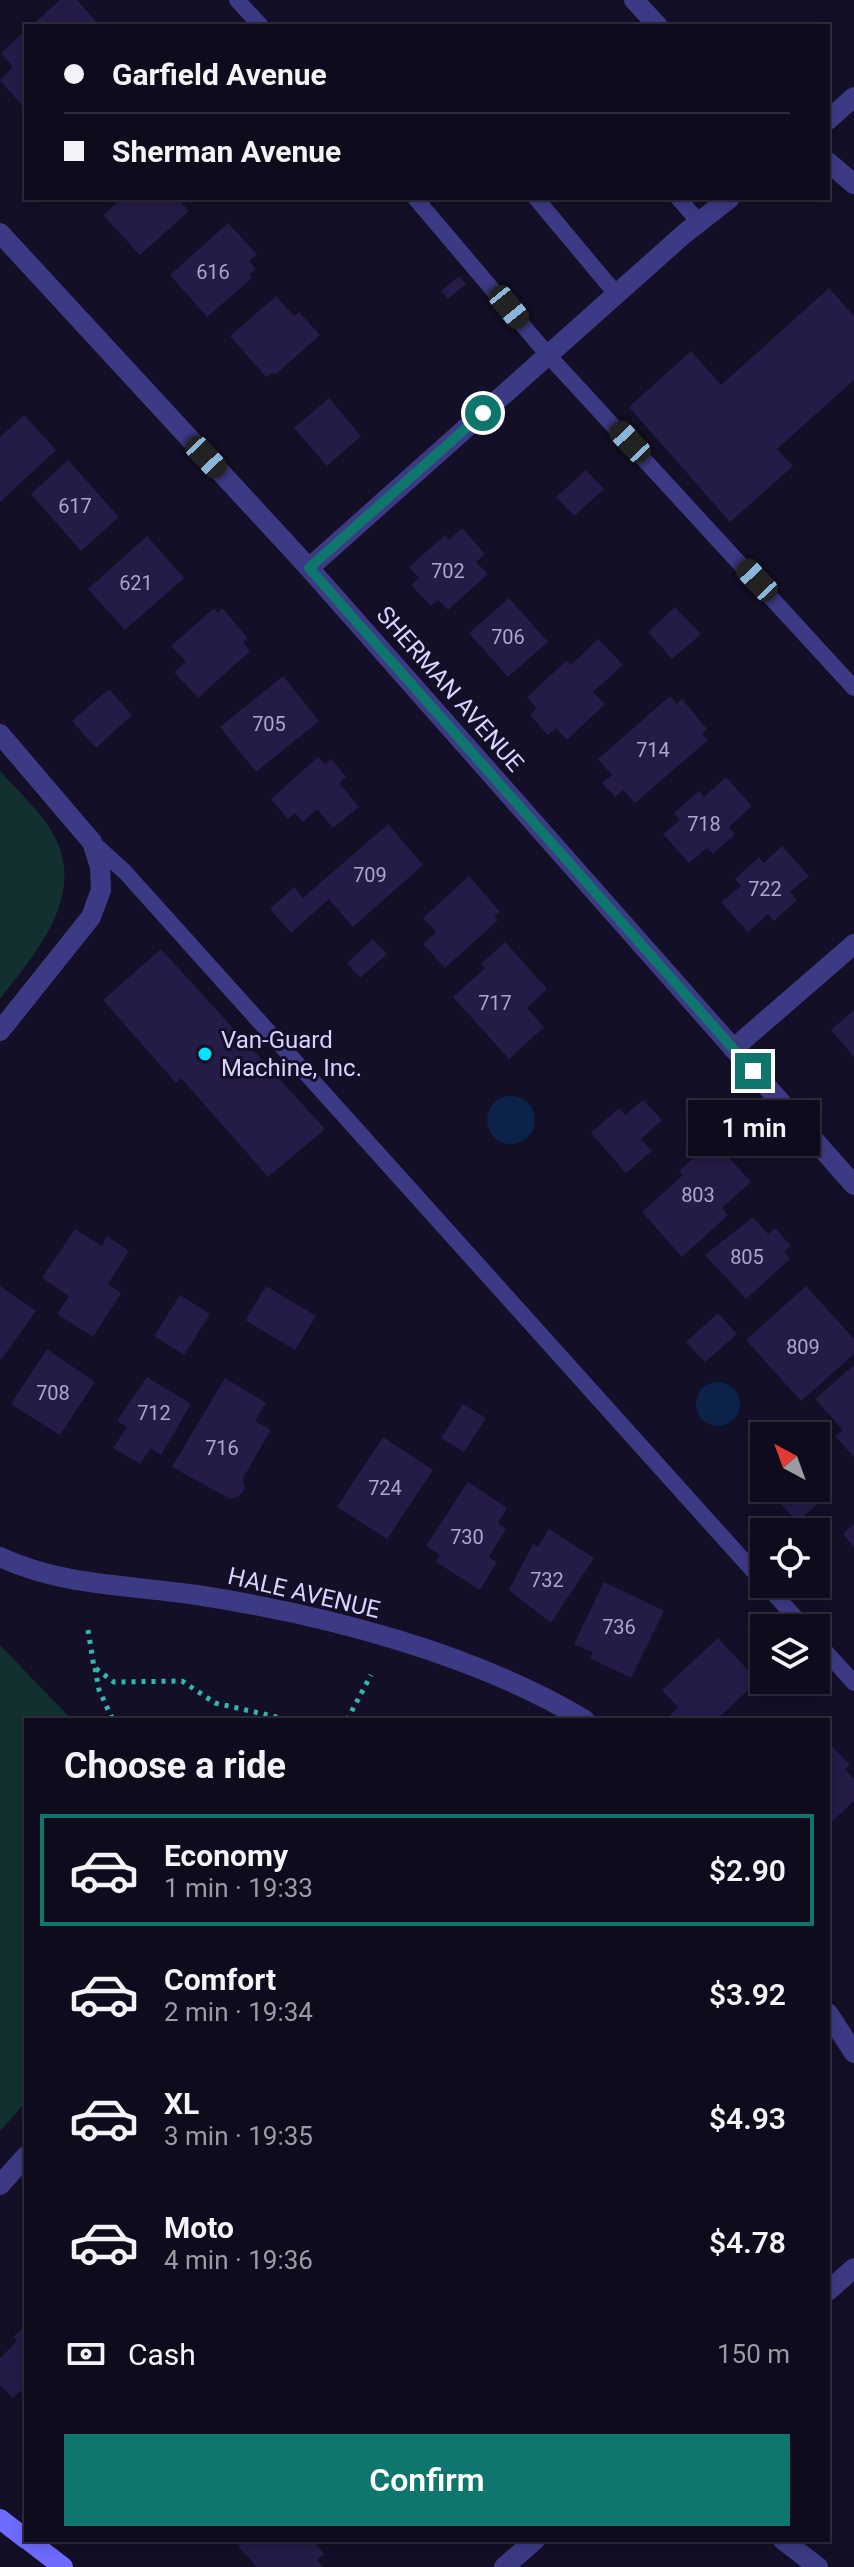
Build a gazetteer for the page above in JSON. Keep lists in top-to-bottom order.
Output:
{
  "streets": {
    "street": ["SHERMAN AVENUE", "HALE AVENUE"]
  },
  "places": ["Van-Guard Machine, Inc."],
  "house_numbers": [
    "616",
    "617",
    "702",
    "621",
    "706",
    "705",
    "714",
    "718",
    "709",
    "722",
    "717",
    "803",
    "805",
    "809",
    "708",
    "712",
    "716",
    "724",
    "730",
    "732",
    "736"
  ],
  "north": "top left",
  "page": {
    "banner": ["Garfield Avenue", "Sherman Avenue"],
    "bubble": "1 min",
    "heading": "Choose a ride",
    "list": [
      {
        "name": "Economy",
        "note": "1 min · 19:33",
        "value": "$2.90"
      },
      {
        "name": "Comfort",
        "note": "2 min · 19:34",
        "value": "$3.92"
      },
      {
        "name": "XL",
        "note": "3 min · 19:35",
        "value": "$4.93"
      },
      {
        "name": "Moto",
        "note": "4 min · 19:36",
        "value": "$4.78"
      }
    ],
    "pay": ["Cash", "150 m"],
    "buttons": "Confirm"
  }
}
